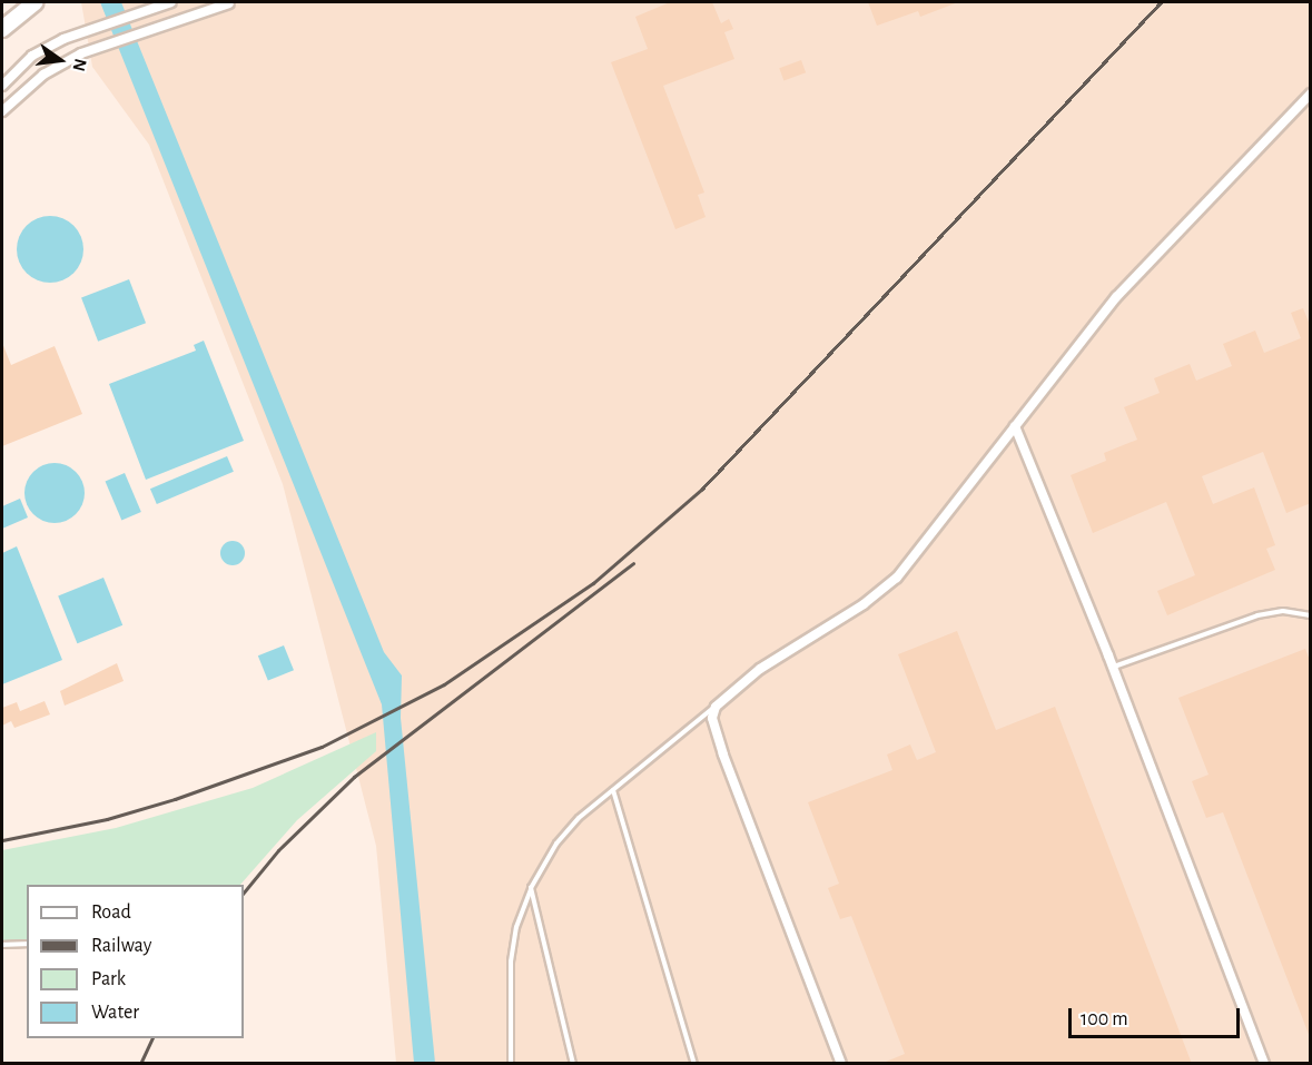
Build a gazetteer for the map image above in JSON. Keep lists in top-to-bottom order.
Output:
{
  "legend": [
    "Road",
    "Railway",
    "Park",
    "Water"
  ],
  "scale_bar": "100 m",
  "north": "right"
}
